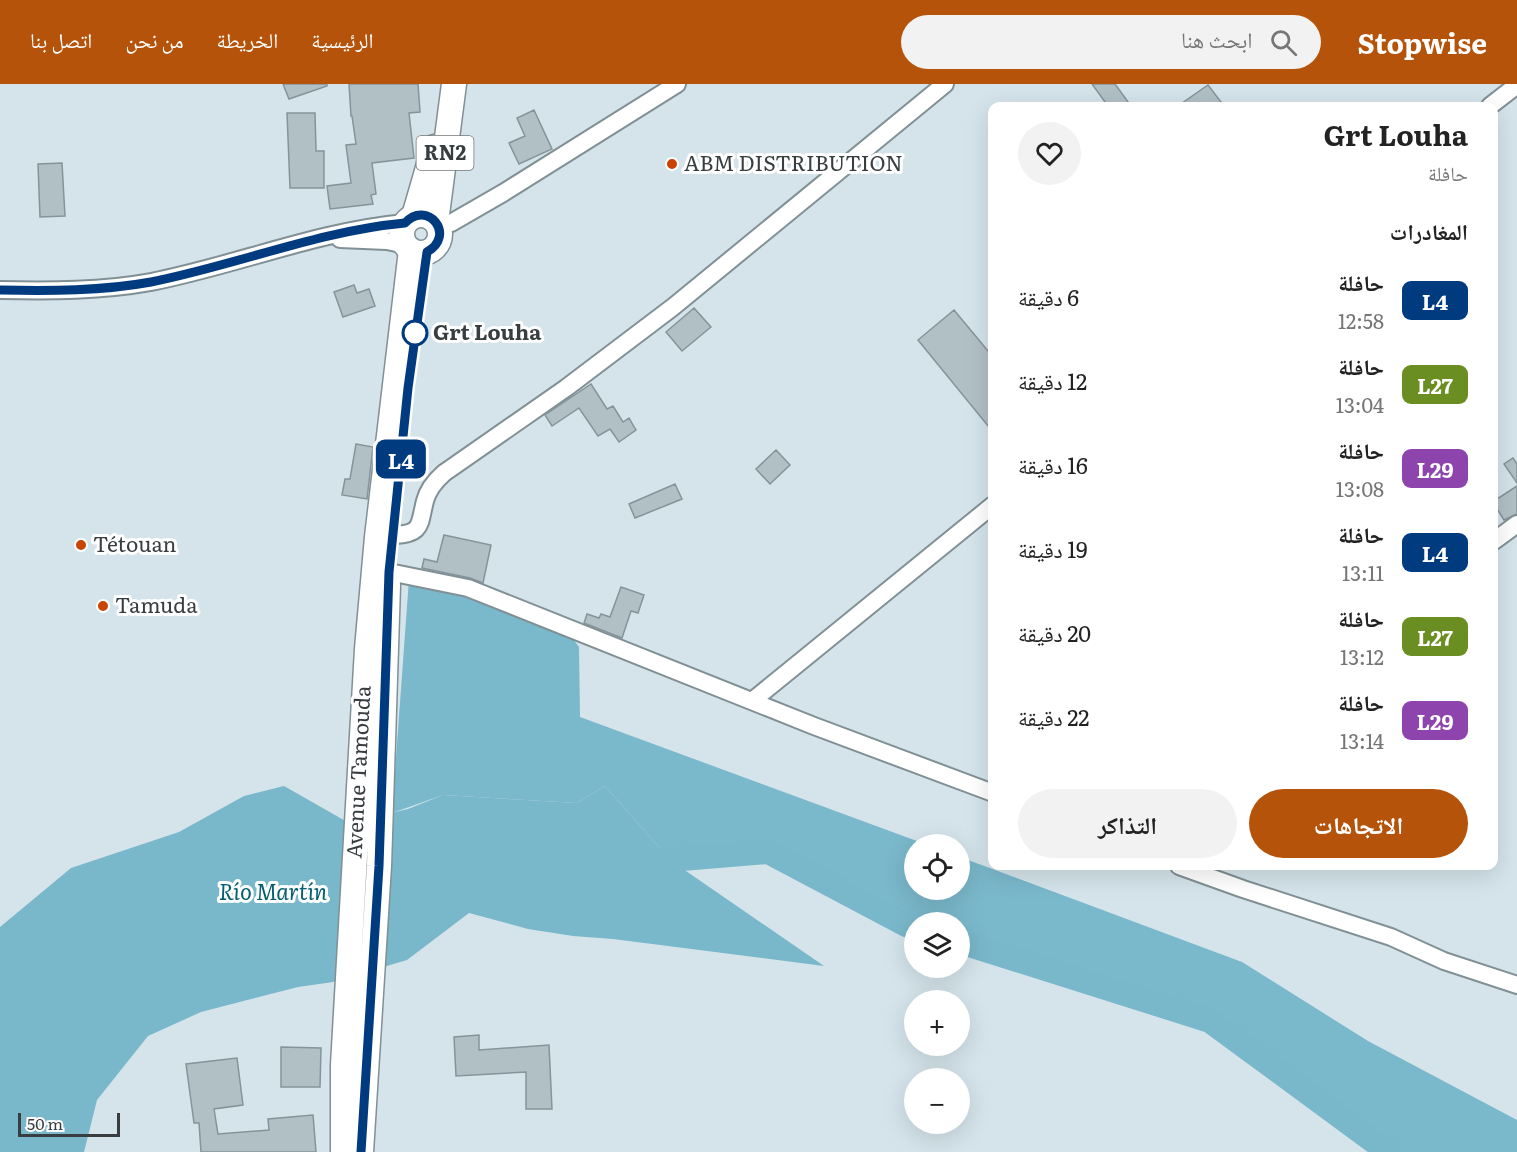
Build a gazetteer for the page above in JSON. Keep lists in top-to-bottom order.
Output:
{
  "streets": {
    "highway": ["RN2", "Avenue Tamouda"]
  },
  "water": ["Río Martín"],
  "places": [
    "ABM DISTRIBUTION",
    "Grt Louha",
    "Tétouan",
    "Tamuda"
  ],
  "lines": ["bus line L4"],
  "scale_bar": "50 m",
  "page": {
    "header": "Stopwise",
    "search": "ابحث هنا",
    "nav": [
      "الرئيسية",
      "الخريطة",
      "من نحن",
      "اتصل بنا"
    ],
    "on_map": "L4",
    "heading": [
      ["Grt Louha", "حافلة"],
      "المغادرات"
    ],
    "list": [
      {
        "mark": "L4",
        "name": "حافلة",
        "note": "12:58",
        "value": "6 دقيقة"
      },
      {
        "mark": "L27",
        "name": "حافلة",
        "note": "13:04",
        "value": "12 دقيقة"
      },
      {
        "mark": "L29",
        "name": "حافلة",
        "note": "13:08",
        "value": "16 دقيقة"
      },
      {
        "mark": "L4",
        "name": "حافلة",
        "note": "13:11",
        "value": "19 دقيقة"
      },
      {
        "mark": "L27",
        "name": "حافلة",
        "note": "13:12",
        "value": "20 دقيقة"
      },
      {
        "mark": "L29",
        "name": "حافلة",
        "note": "13:14",
        "value": "22 دقيقة"
      }
    ],
    "buttons": ["الاتجاهات", "التذاكر"],
    "map_buttons": ["+", "−"],
    "scale": "50 m"
  }
}
